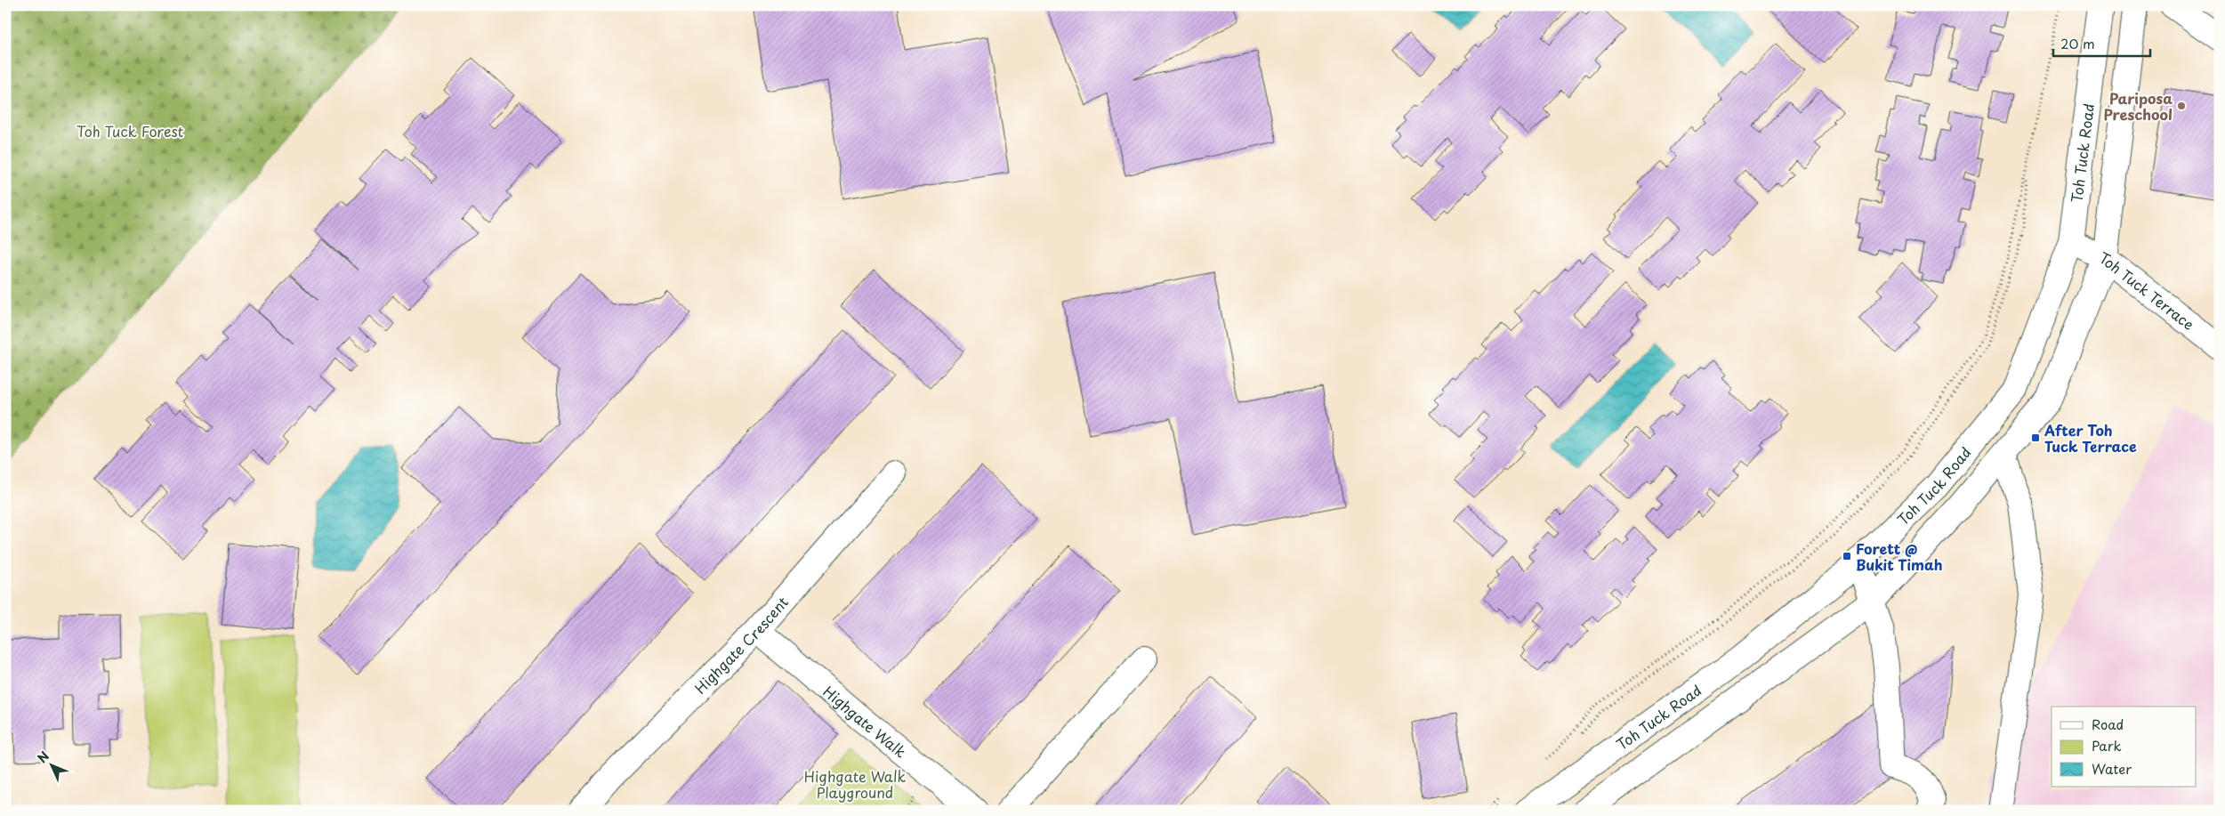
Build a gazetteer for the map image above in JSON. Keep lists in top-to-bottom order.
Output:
{
  "streets": {
    "street": [
      "Toh Tuck Road",
      "Toh Tuck Terrace",
      "Highgate Crescent",
      "Highgate Walk"
    ]
  },
  "crossings": [
    ["Toh Tuck Road", "Toh Tuck Terrace"],
    ["Highgate Crescent", "Highgate Walk"]
  ],
  "parks": ["Toh Tuck Forest", "Highgate Walk Playground"],
  "places": {
    "other": ["Pariposa Preschool"],
    "transit": ["After Toh Tuck Terrace", "Forett @ Bukit Timah"]
  },
  "legend": ["Road", "Park", "Water"],
  "scale_bar": "20 m",
  "north": "top left"
}
